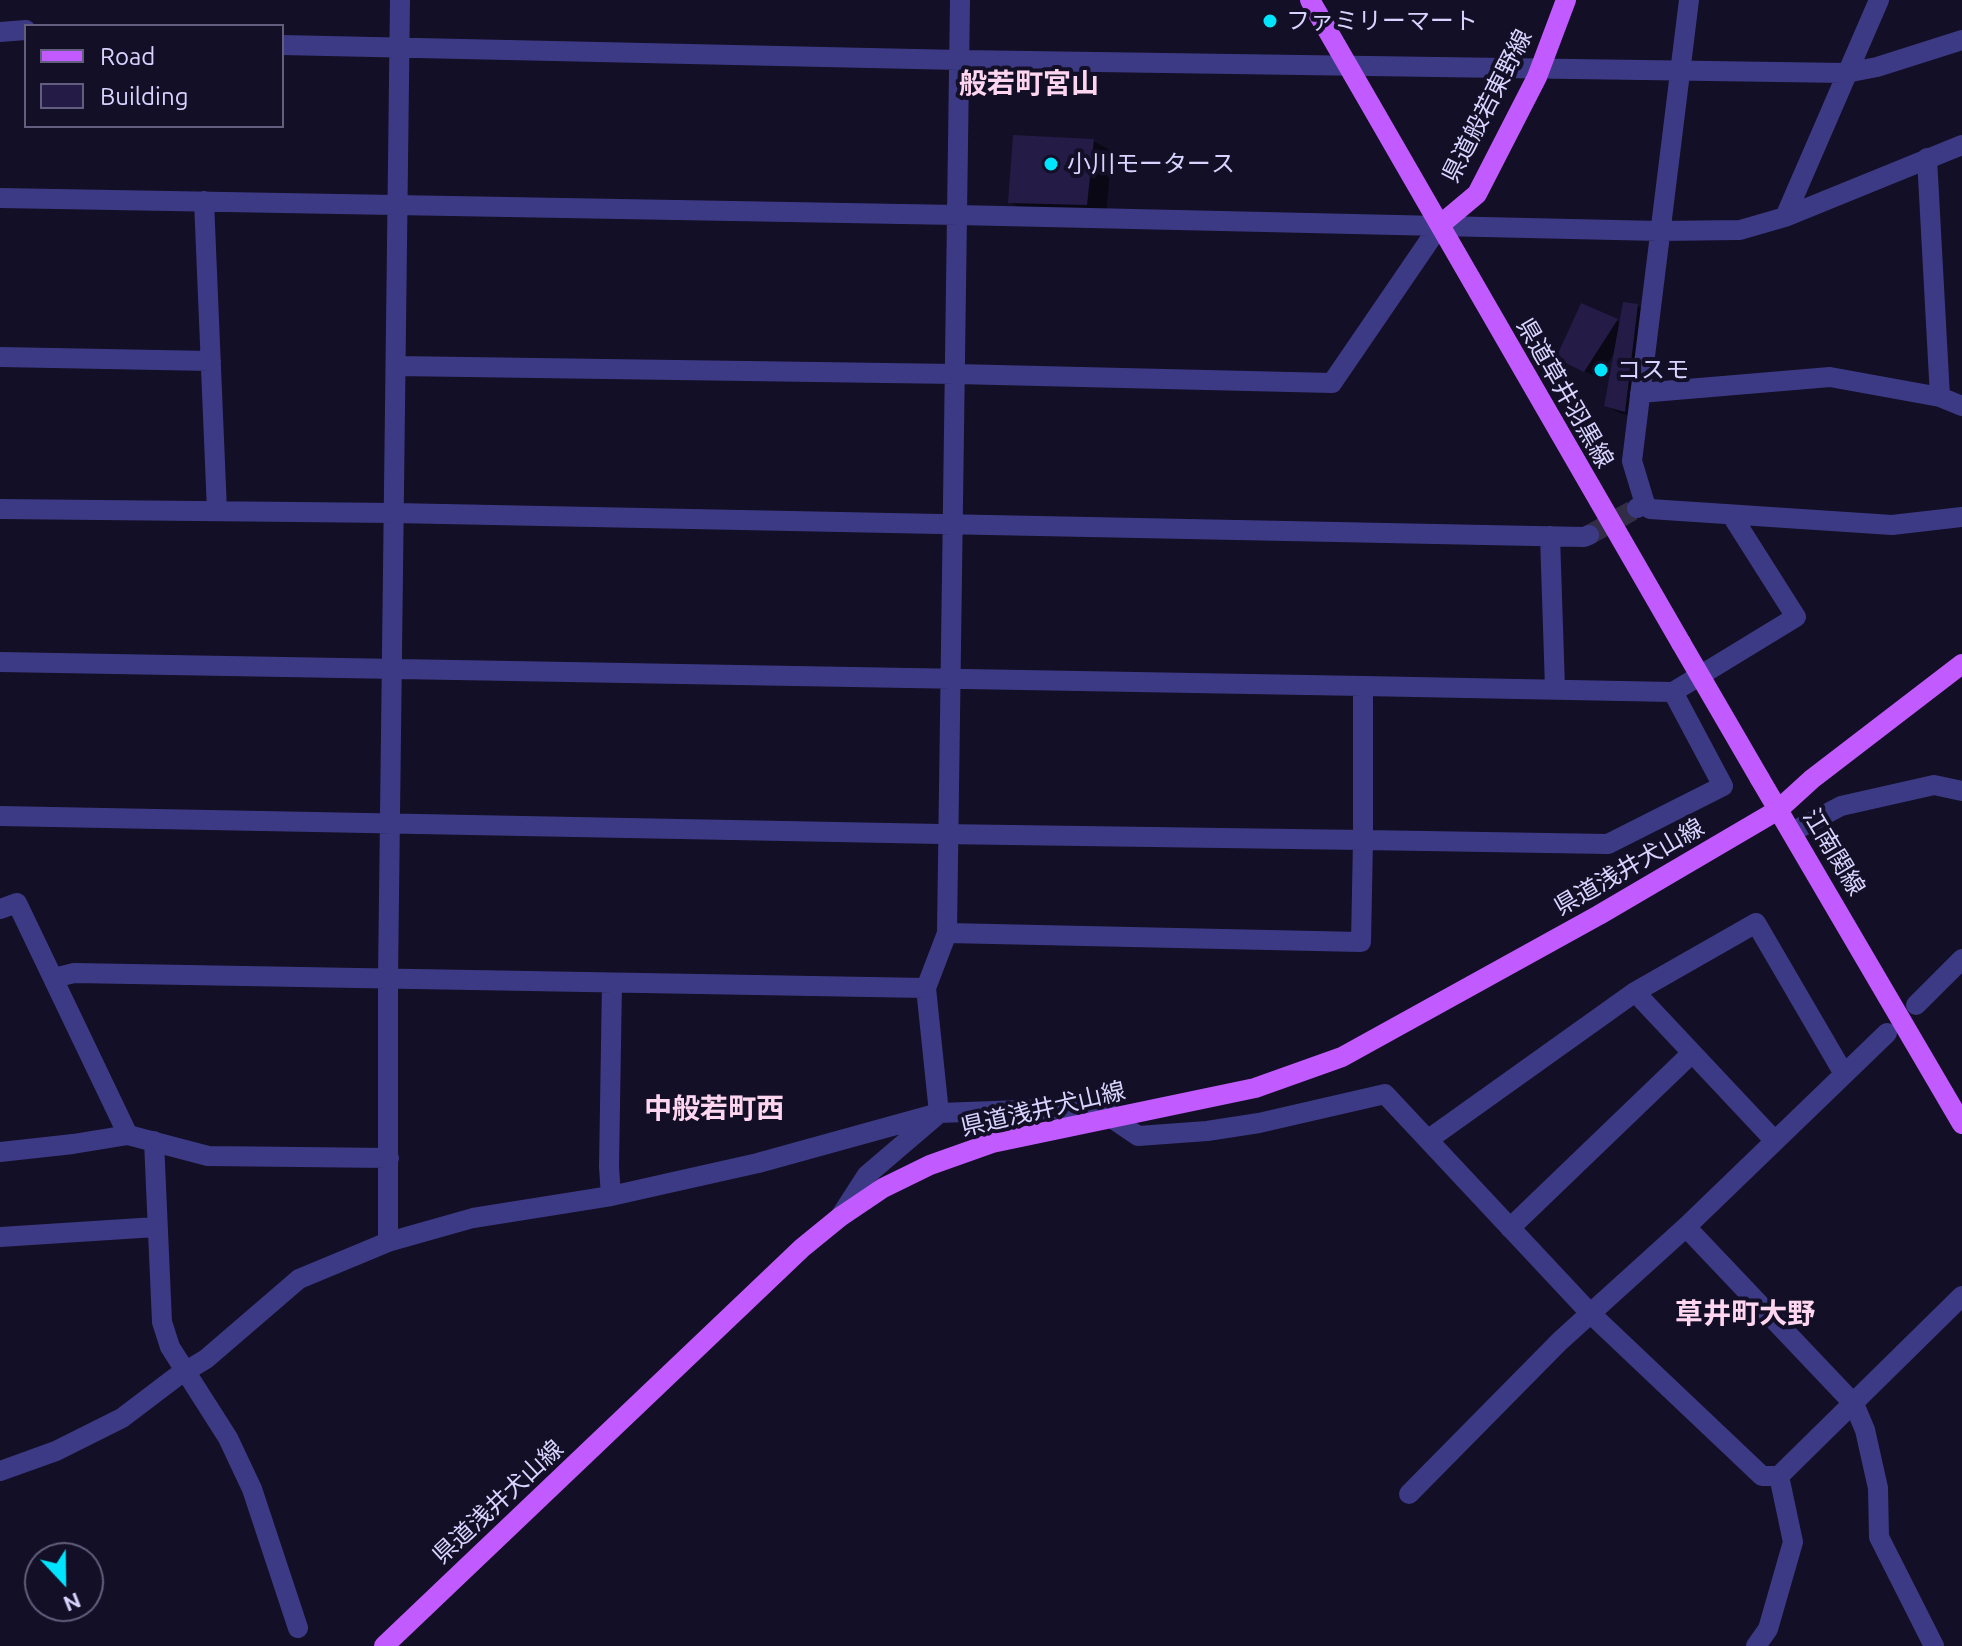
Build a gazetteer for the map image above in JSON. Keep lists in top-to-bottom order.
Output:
{
  "streets": {
    "main road": [
      "県道般若東野線",
      "県道草井羽黒線",
      "江南関線",
      "県道浅井犬山線"
    ]
  },
  "crossings": [
    ["県道般若東野線", "県道草井羽黒線"],
    ["県道草井羽黒線", "江南関線"],
    ["県道草井羽黒線", "県道浅井犬山線"],
    ["江南関線", "県道浅井犬山線"]
  ],
  "districts": ["般若町宮山", "中般若町西", "草井町大野"],
  "places": ["ファミリーマート", "小川モータース", "コスモ"],
  "legend": ["Road", "Building"],
  "north": "bottom"
}
